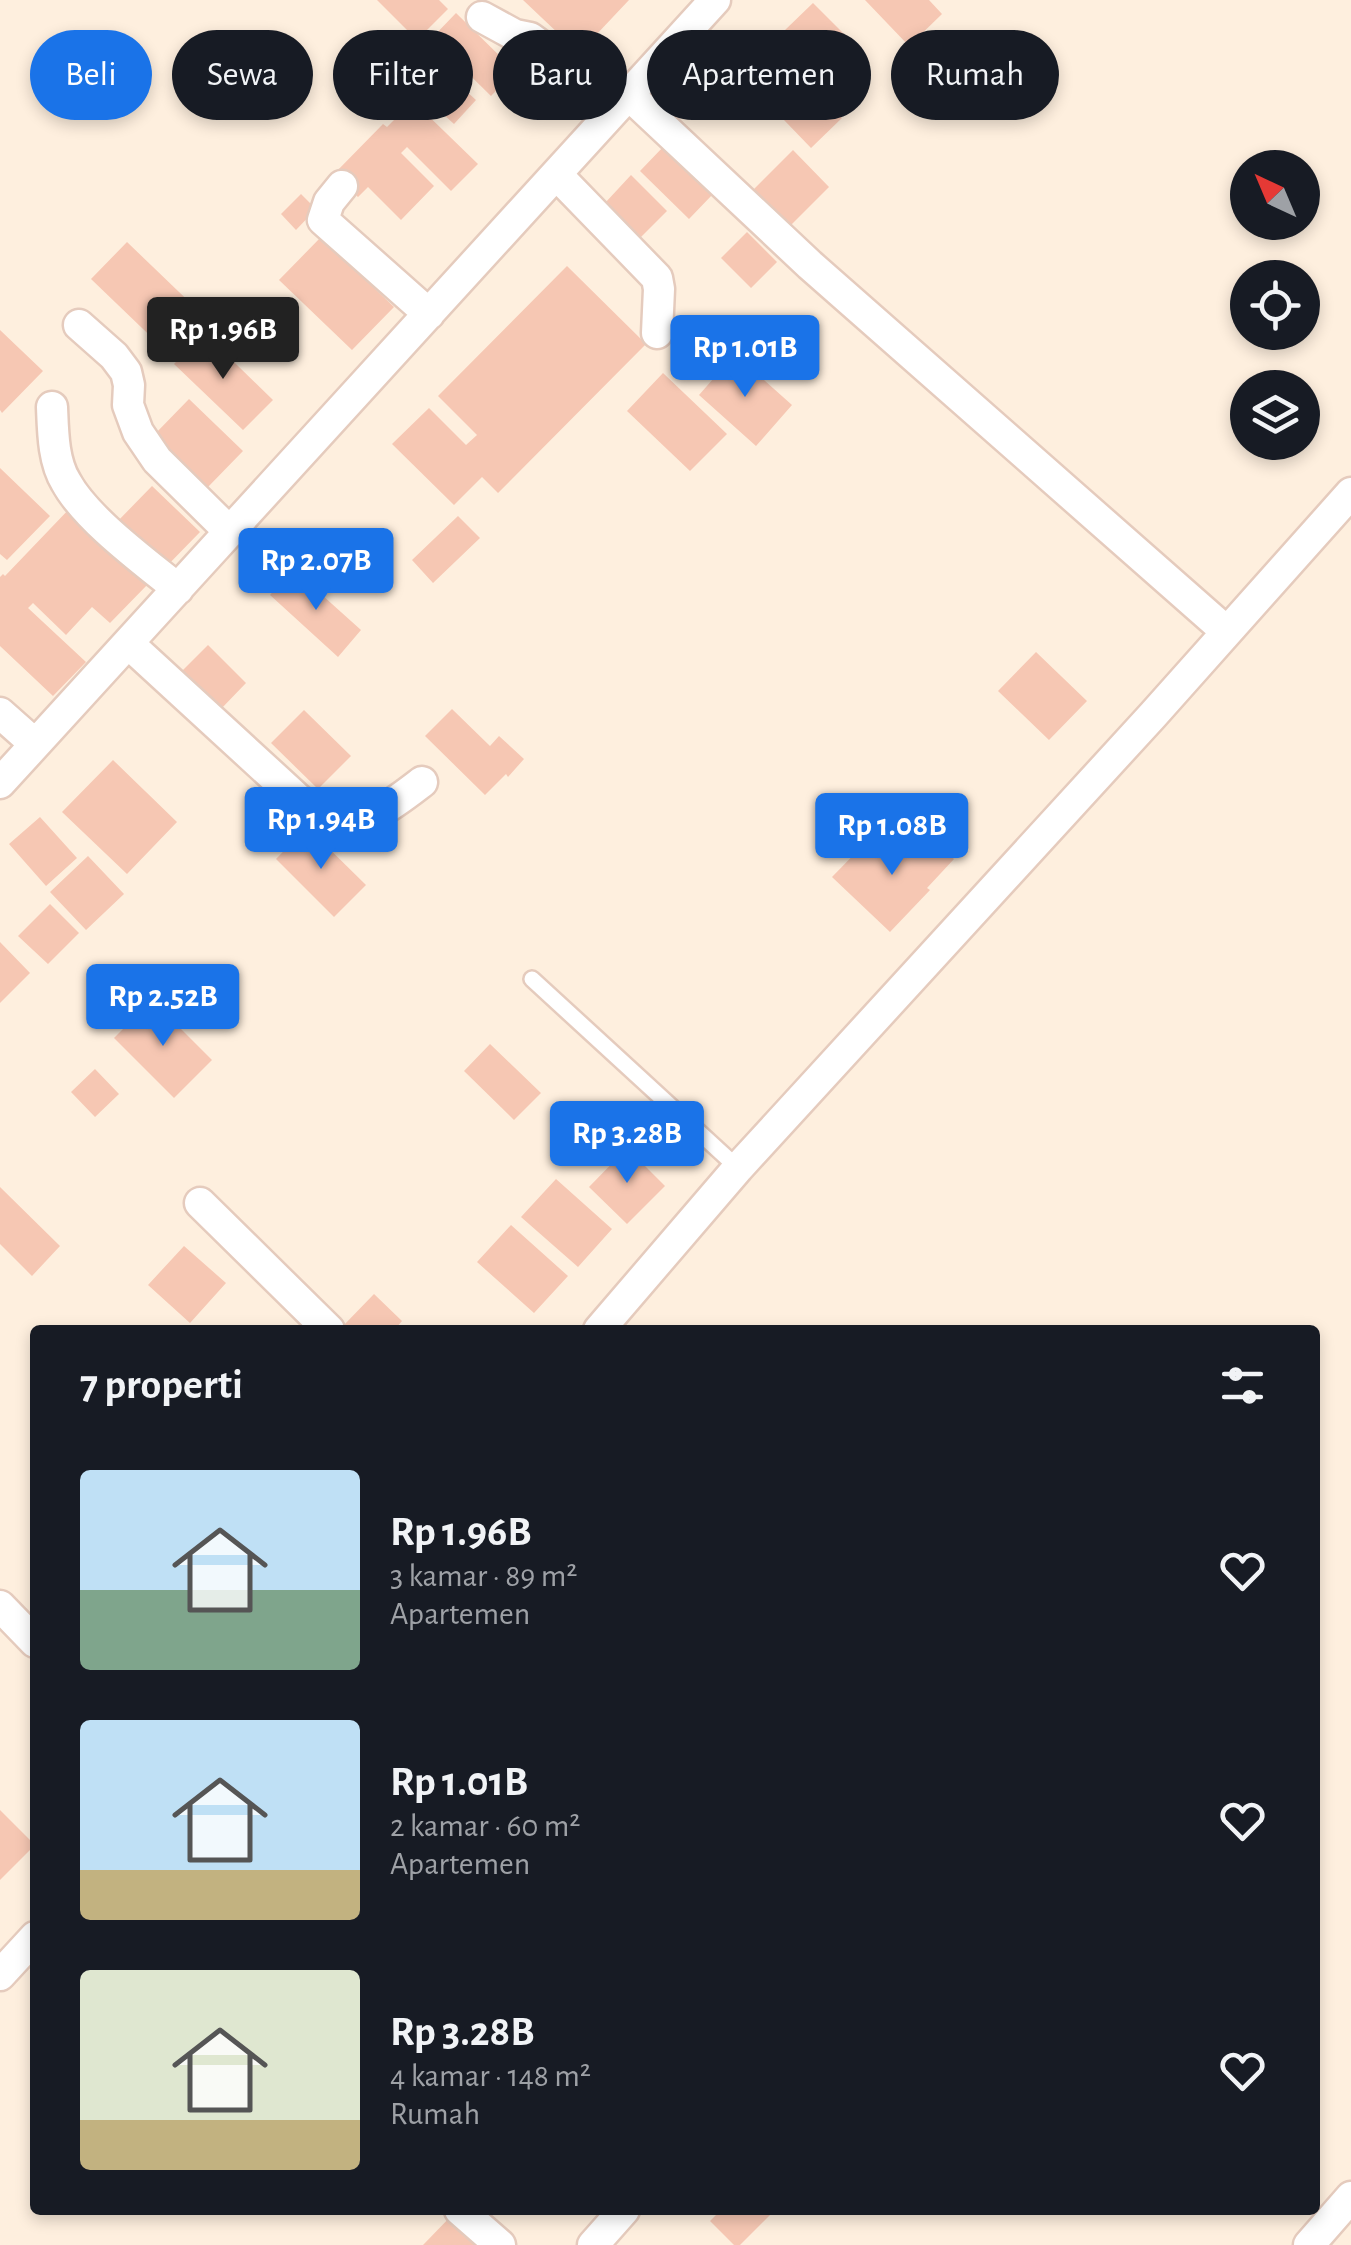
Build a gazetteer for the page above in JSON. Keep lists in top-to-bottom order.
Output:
{
  "north": "top left",
  "page": {
    "chip": [
      "Beli",
      "Sewa",
      "Filter",
      "Baru",
      "Apartemen",
      "Rumah"
    ],
    "price": [
      "Rp 1.96B",
      "Rp 1.01B",
      "Rp 2.07B",
      "Rp 1.94B",
      "Rp 1.08B",
      "Rp 2.52B",
      "Rp 3.28B"
    ],
    "heading": "7 properti",
    "list": [
      {
        "name": "Rp 1.96B",
        "note": "3 kamar · 89 m² · Apartemen"
      },
      {
        "name": "Rp 1.01B",
        "note": "2 kamar · 60 m² · Apartemen"
      },
      {
        "name": "Rp 3.28B",
        "note": "4 kamar · 148 m² · Rumah"
      }
    ]
  }
}
